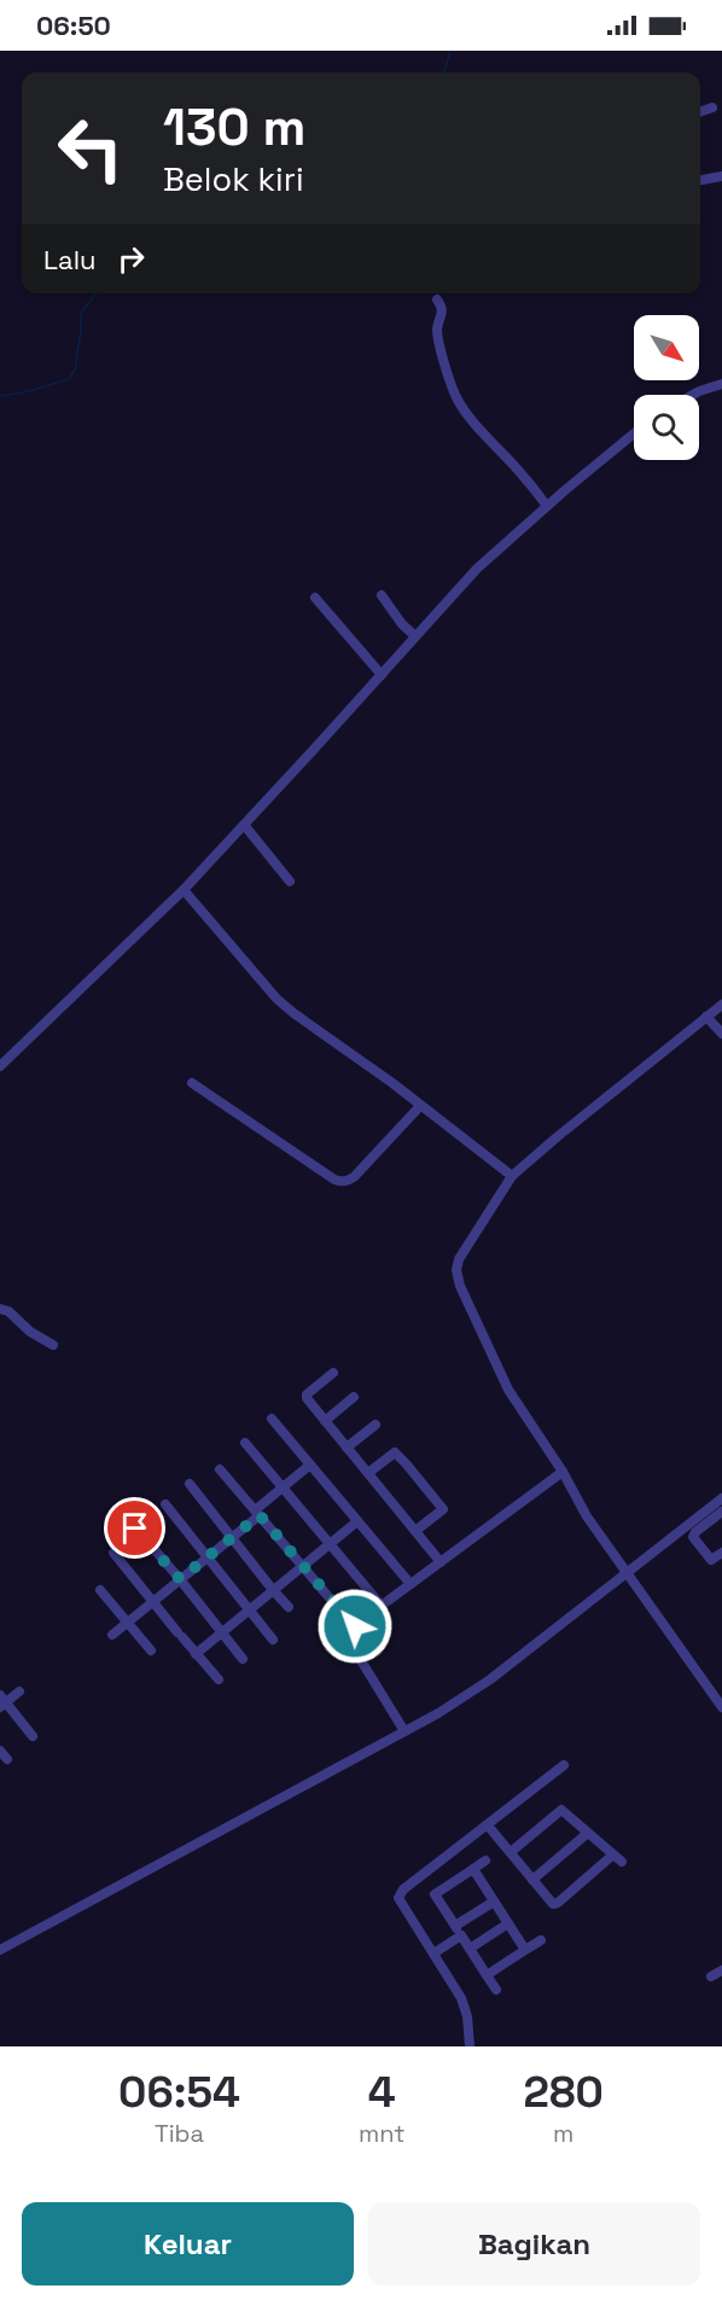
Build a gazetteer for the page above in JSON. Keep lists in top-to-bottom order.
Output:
{
  "north": "bottom right",
  "page": {
    "status": "06:50",
    "turn": ["130 m", "Belok kiri"],
    "then": "Lalu",
    "eta": [
      "06:54",
      "Tiba",
      "4",
      "mnt",
      "280",
      "m"
    ],
    "buttons": ["Keluar", "Bagikan"]
  }
}
